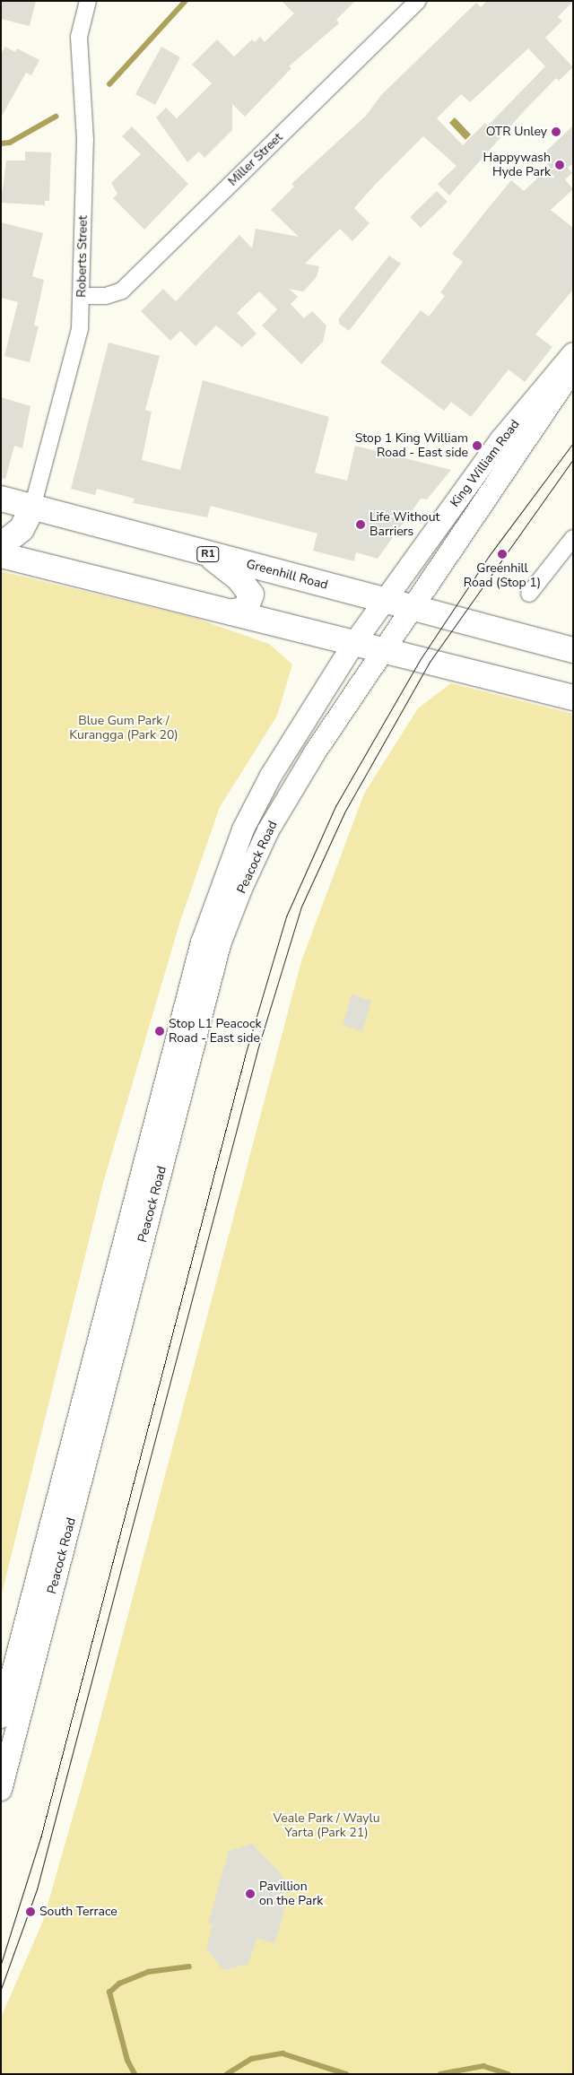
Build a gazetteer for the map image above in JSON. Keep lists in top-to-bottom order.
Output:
{
  "streets": {
    "highway": ["R1", "Greenhill Road"],
    "main road": ["King William Road", "Peacock Road"],
    "street": ["Miller Street", "Roberts Street"]
  },
  "crossings": [
    ["Miller Street", "Roberts Street"],
    ["Roberts Street", "Greenhill Road"],
    ["King William Road", "Greenhill Road"],
    ["King William Road", "Peacock Road"]
  ],
  "parks": ["Blue Gum Park / Kurangga (Park 20)", "Veale Park / Waylu Yarta (Park 21)"],
  "places": [
    "OTR Unley",
    "Happywash Hyde Park",
    "Stop 1 King William Road - East side",
    "Life Without Barriers",
    "Greenhill Road (Stop 1)",
    "Stop L1 Peacock Road - East side",
    "Pavillion on the Park",
    "South Terrace"
  ]
}
